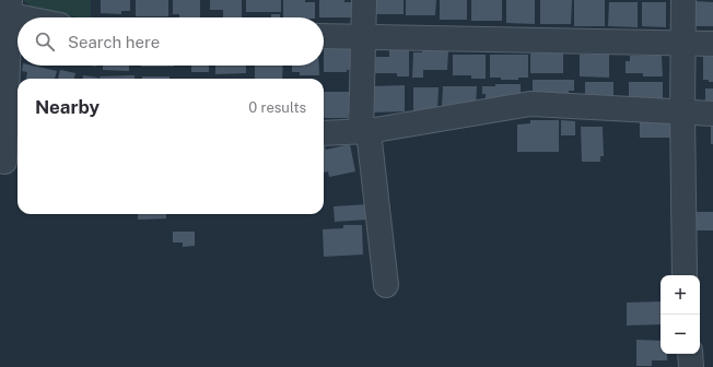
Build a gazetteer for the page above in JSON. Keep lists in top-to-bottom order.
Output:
{
  "page": {
    "search": "Search here",
    "heading": ["Nearby", "0 results"],
    "map_buttons": ["+", "−"]
  }
}
